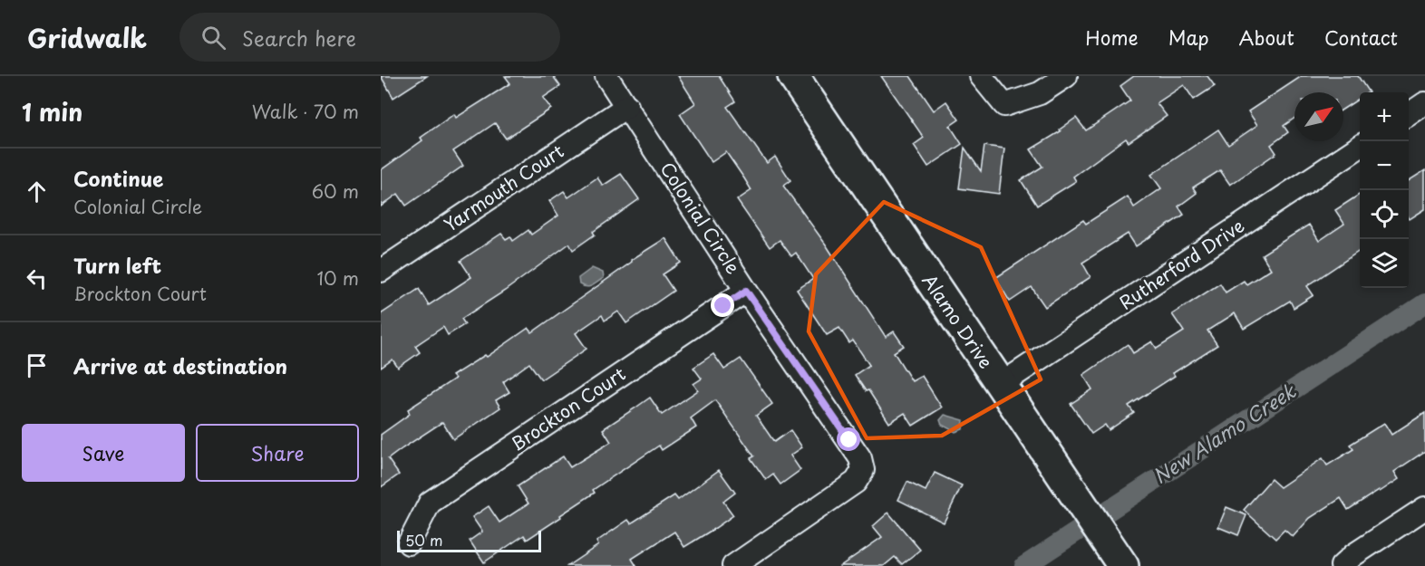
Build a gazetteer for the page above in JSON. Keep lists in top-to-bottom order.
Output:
{
  "streets": {
    "main road": ["Alamo Drive"],
    "street": [
      "Yarmouth Court",
      "Colonial Circle",
      "Rutherford Drive",
      "Brockton Court"
    ]
  },
  "crossings": [
    ["Yarmouth Court", "Colonial Circle"],
    ["Colonial Circle", "Brockton Court"],
    ["Rutherford Drive", "Alamo Drive"]
  ],
  "water": ["New Alamo Creek"],
  "scale_bar": "50 m",
  "north": "top right",
  "page": {
    "header": "Gridwalk",
    "search": "Search here",
    "nav": [
      "Home",
      "Map",
      "About",
      "Contact"
    ],
    "heading": ["1 min", "Walk · 70 m"],
    "map_buttons": ["+", "−"],
    "list": [
      ["Continue", "Colonial Circle", "60 m"],
      ["Turn left", "Brockton Court", "10 m"],
      "Arrive at destination"
    ],
    "buttons": ["Save", "Share"],
    "scale": "50 m"
  }
}
